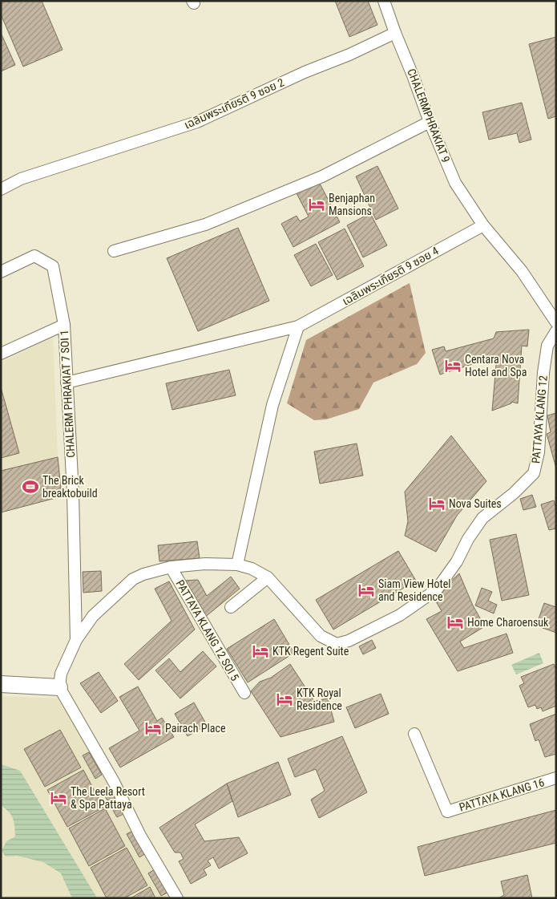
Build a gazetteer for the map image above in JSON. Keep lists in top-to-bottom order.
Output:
{
  "streets": {
    "street": [
      "เฉลิมพระเกียรติ 9 ซอย 2",
      "CHALERMPHRAKIAT 9",
      "เฉลิมพระเกียรติ 9 ซอย 4",
      "CHALERM PHRAKIAT 7 SOI 1",
      "PATTAYA KLANG 12",
      "PATTAYA KLANG 12 SOI 5",
      "PATTAYA KLANG 16"
    ]
  },
  "crossings": [
    ["เฉลิมพระเกียรติ 9 ซอย 2", "CHALERMPHRAKIAT 9"],
    ["CHALERMPHRAKIAT 9", "เฉลิมพระเกียรติ 9 ซอย 4"],
    ["เฉลิมพระเกียรติ 9 ซอย 4", "CHALERM PHRAKIAT 7 SOI 1"],
    ["CHALERM PHRAKIAT 7 SOI 1", "PATTAYA KLANG 12"],
    ["PATTAYA KLANG 12", "PATTAYA KLANG 12 SOI 5"]
  ],
  "places": {
    "hotel": [
      "Benjaphan Mansions",
      "Centara Nova Hotel and Spa",
      "Nova Suites",
      "Siam View Hotel and Residence",
      "Home Charoensuk",
      "KTK Regent Suite",
      "KTK Royal Residence",
      "Pairach Place",
      "The Leela Resort & Spa Pattaya"
    ],
    "sports": ["The Brick breaktobuild"]
  }
}
